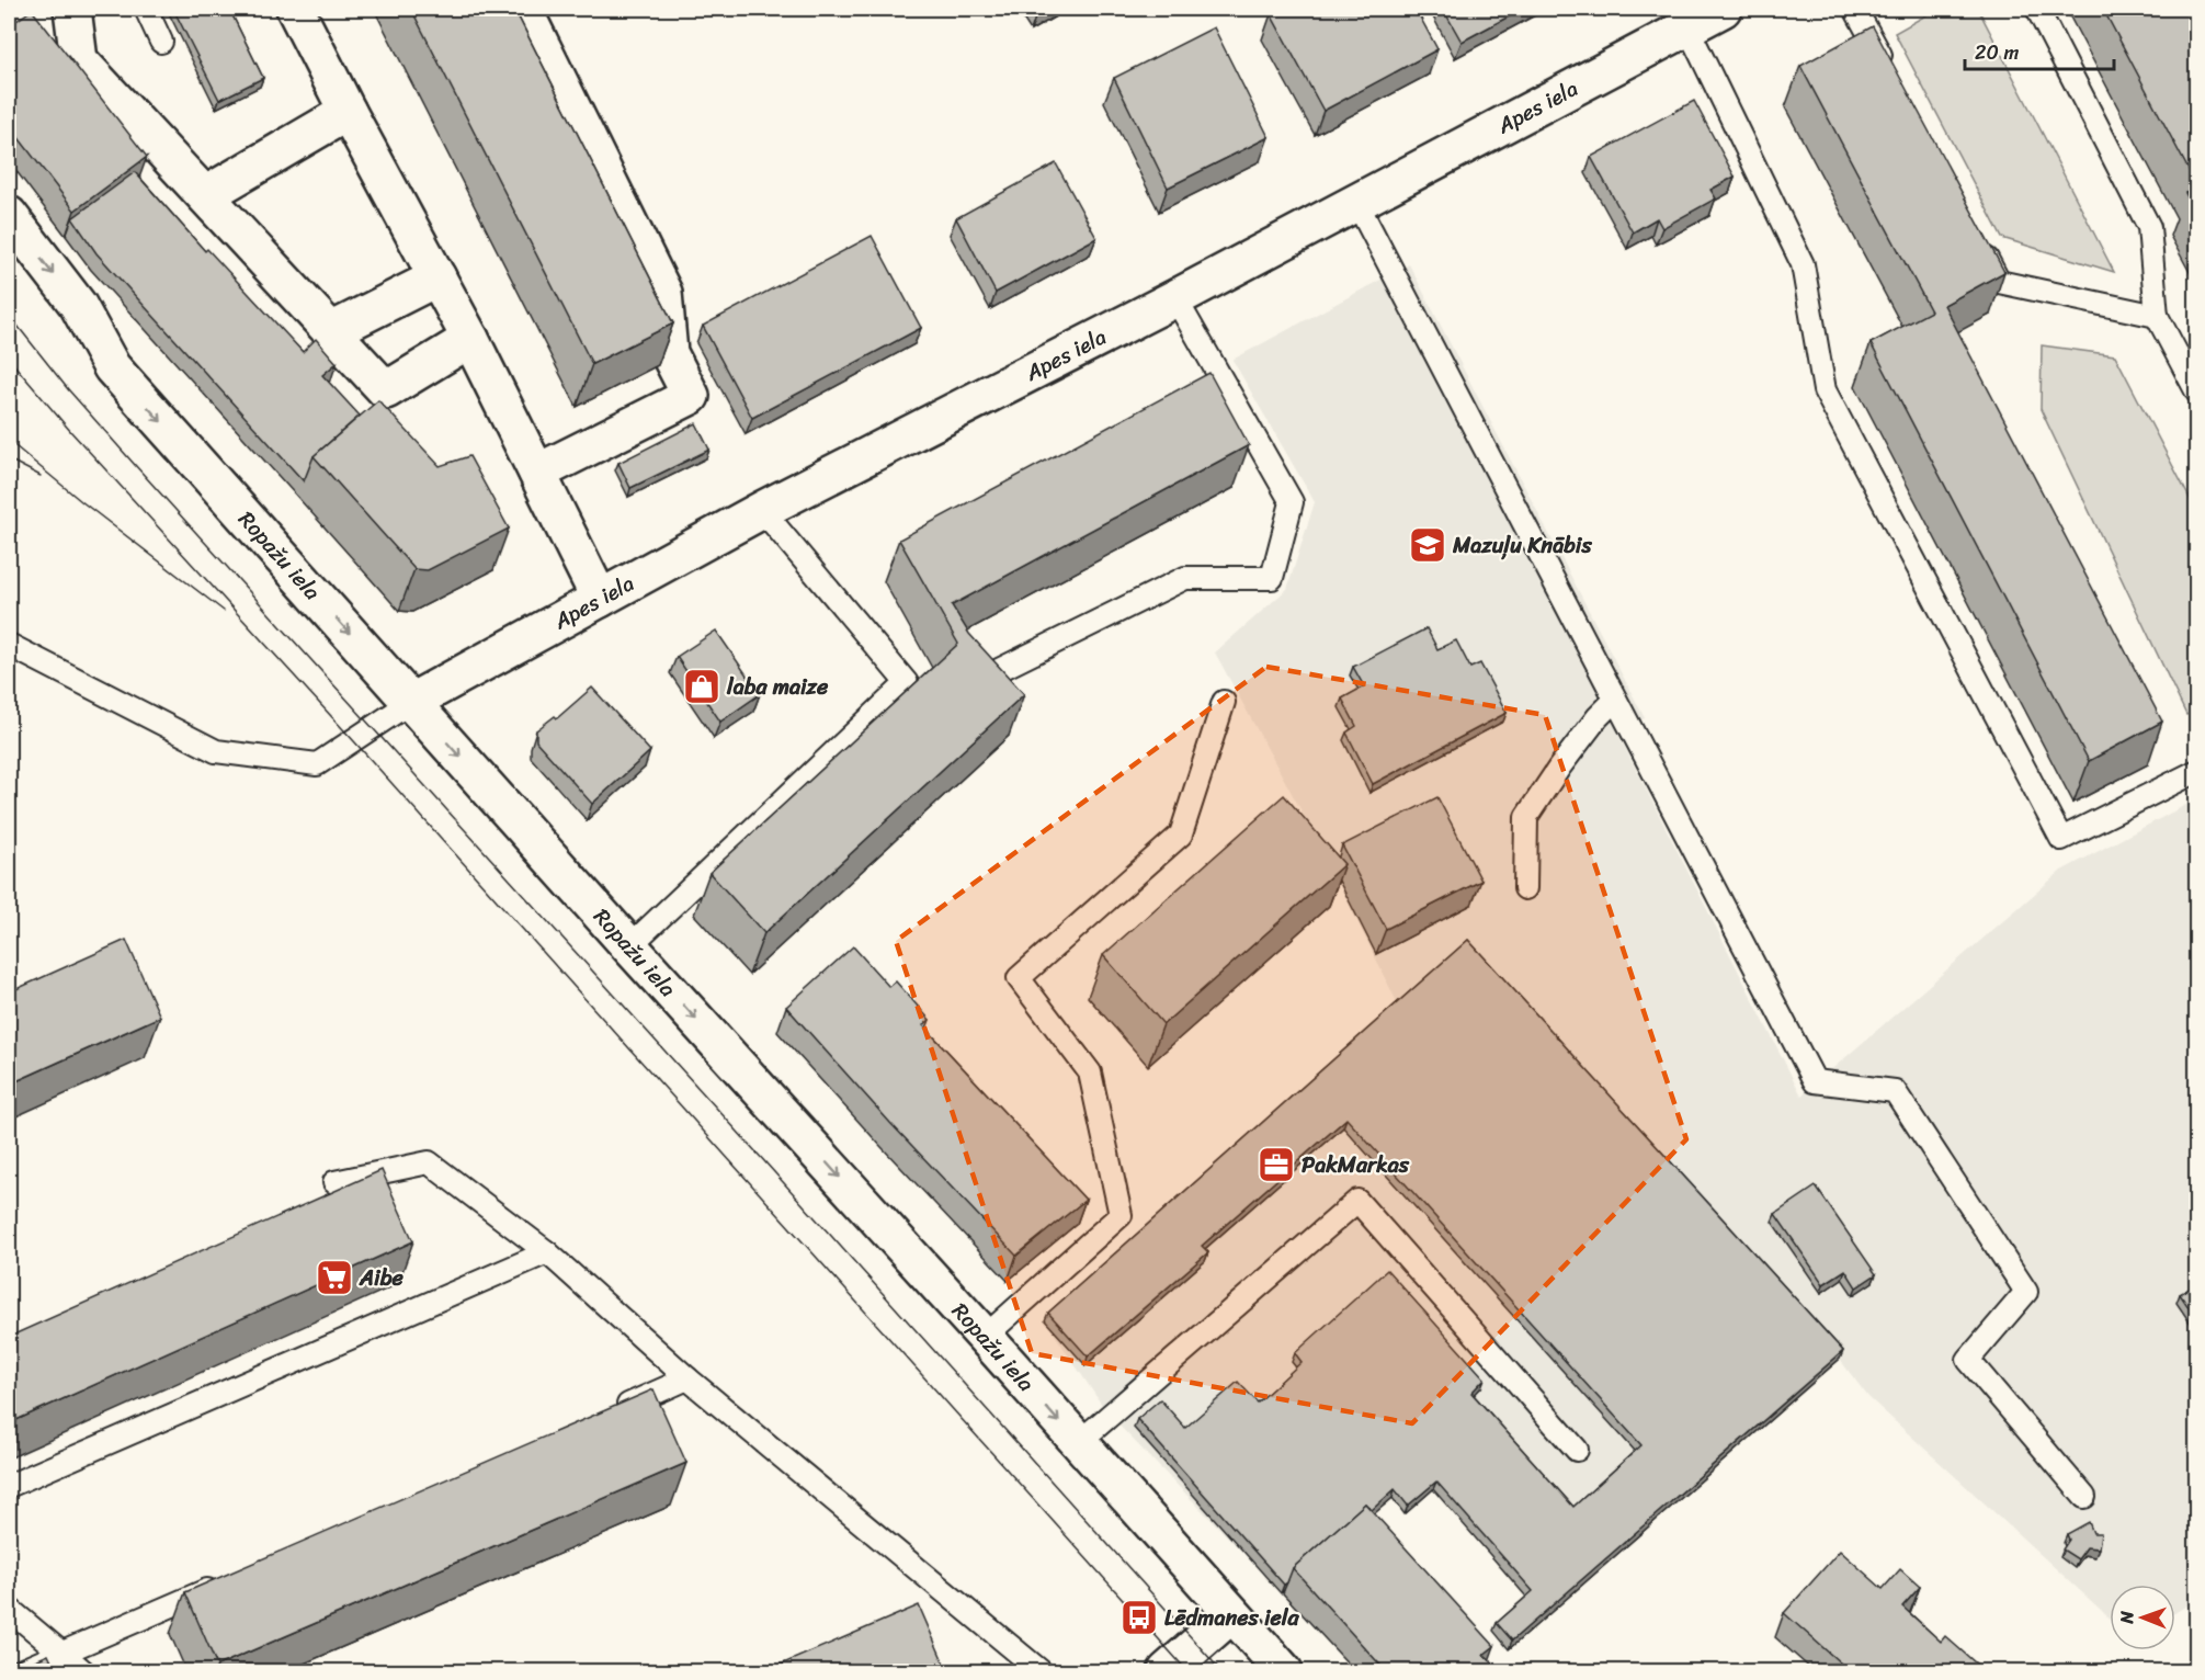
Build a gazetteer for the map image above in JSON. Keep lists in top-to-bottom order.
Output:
{
  "streets": {
    "street": ["Apes iela", "Ropažu iela"]
  },
  "crossings": [
    ["Apes iela", "Ropažu iela"]
  ],
  "places": {
    "school or university": ["Mazuļu Knābis"],
    "shop": ["laba maize"],
    "office": ["PakMarkas"],
    "supermarket": ["Aibe"],
    "bus stop": ["Lēdmanes iela"]
  },
  "scale_bar": "20 m",
  "north": "left"
}
